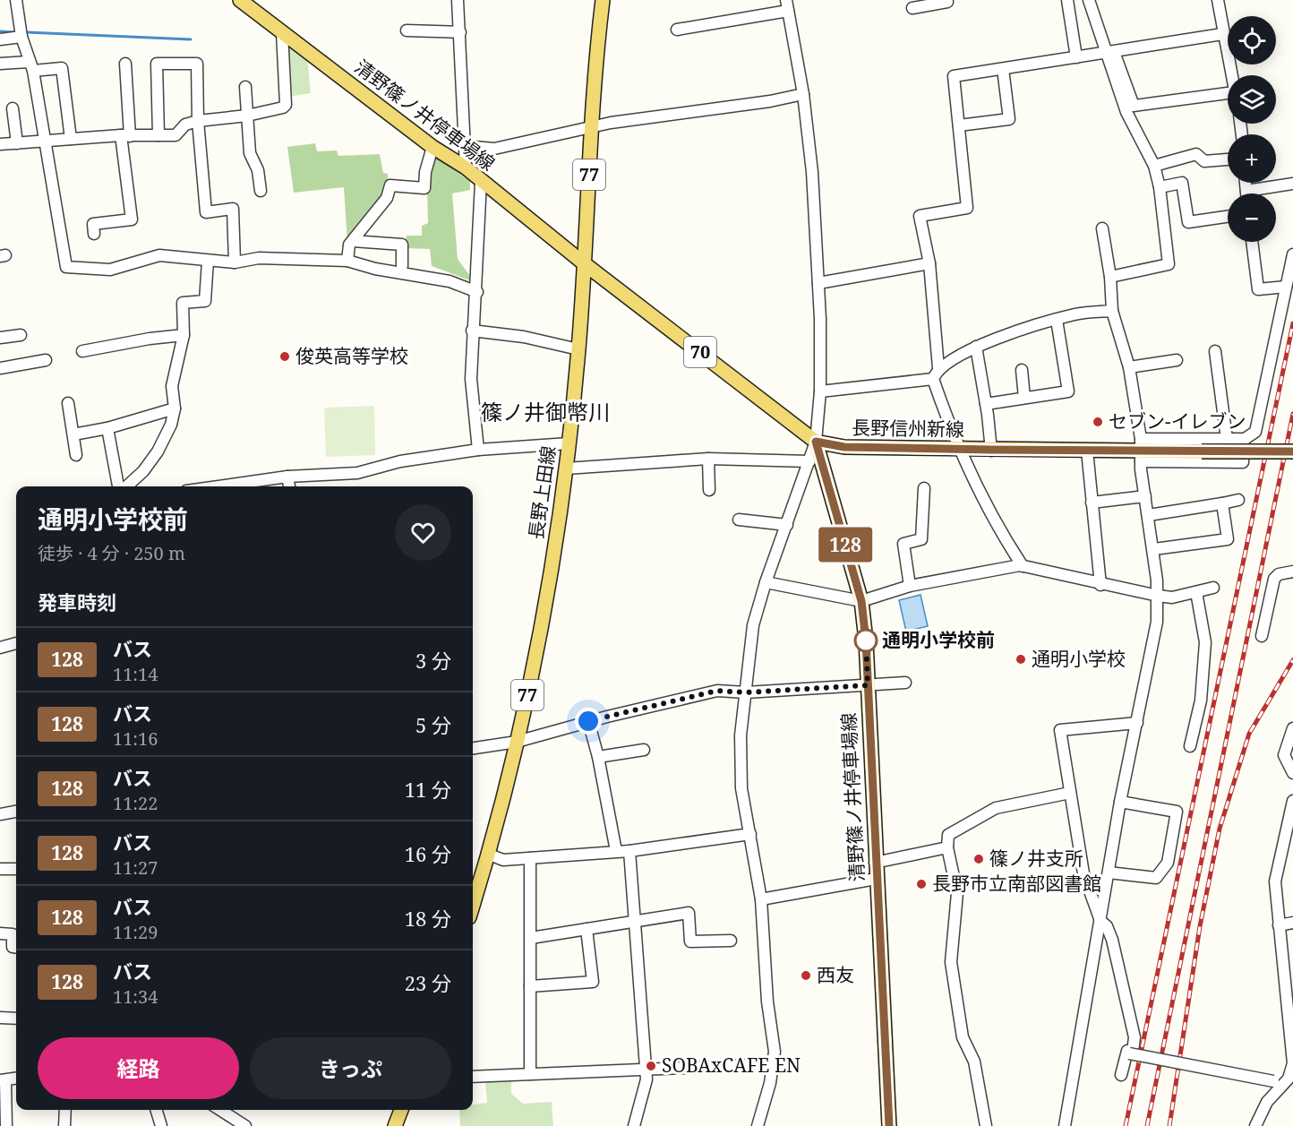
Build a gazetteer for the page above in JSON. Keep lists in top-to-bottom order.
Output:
{
  "streets": {
    "main road": [
      "清野篠ノ井停車場線",
      "77",
      "70",
      "長野信州新線",
      "長野上田線"
    ]
  },
  "crossings": [
    ["清野篠ノ井停車場線", "長野信州新線"],
    ["清野篠ノ井停車場線", "長野上田線"],
    ["長野信州新線", "長野上田線"]
  ],
  "districts": ["篠ノ井御幣川"],
  "places": [
    "俊英高等学校",
    "セブン-イレブン",
    "通明小学校前",
    "通明小学校",
    "篠ノ井支所",
    "長野市立南部図書館",
    "西友",
    "SOBAxCAFE EN"
  ],
  "lines": ["bus line 128"],
  "page": {
    "on_map": "128",
    "map_buttons": ["+", "−"],
    "heading": [
      ["通明小学校前", "徒歩 · 4 分 · 250 m"],
      "発車時刻"
    ],
    "list": [
      {
        "mark": "128",
        "name": "バス",
        "note": "11:14",
        "value": "3 分"
      },
      {
        "mark": "128",
        "name": "バス",
        "note": "11:16",
        "value": "5 分"
      },
      {
        "mark": "128",
        "name": "バス",
        "note": "11:22",
        "value": "11 分"
      },
      {
        "mark": "128",
        "name": "バス",
        "note": "11:27",
        "value": "16 分"
      },
      {
        "mark": "128",
        "name": "バス",
        "note": "11:29",
        "value": "18 分"
      },
      {
        "mark": "128",
        "name": "バス",
        "note": "11:34",
        "value": "23 分"
      }
    ],
    "buttons": ["経路", "きっぷ"]
  }
}
